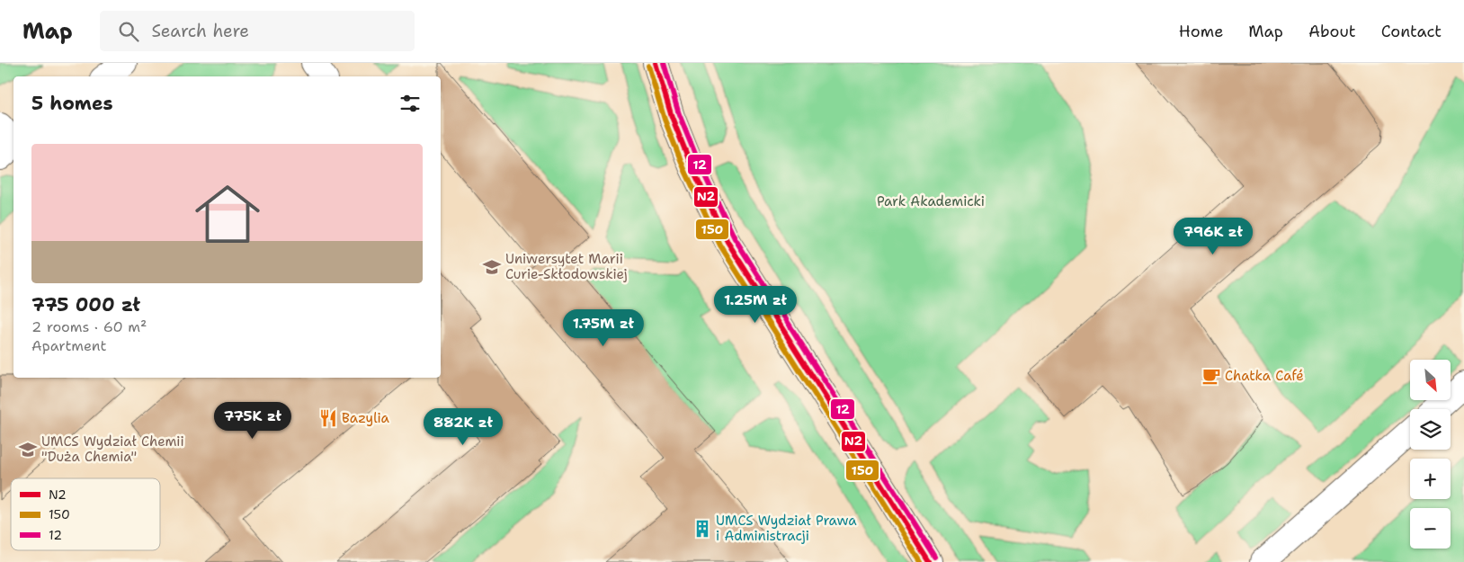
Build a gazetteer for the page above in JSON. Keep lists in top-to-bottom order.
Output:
{
  "parks": ["Park Akademicki"],
  "places": {
    "school or university": ["Uniwersytet Marii Curie-Skłodowskiej", "UMCS Wydział Chemii \"Duża Chemia\""],
    "cafe": ["Chatka Café"],
    "restaurant": ["Bazylia"],
    "building": ["UMCS Wydział Prawa i Administracji"]
  },
  "lines": ["transit line N2", "transit line 12", "transit line 150"],
  "legend": ["N2", "150", "12"],
  "north": "bottom right",
  "page": {
    "header": "Map",
    "search": "Search here",
    "nav": [
      "Home",
      "Map",
      "About",
      "Contact"
    ],
    "heading": "5 homes",
    "list": [
      {
        "name": "775 000 zł",
        "note": "2 rooms · 60 m² · Apartment"
      }
    ],
    "price": [
      "796K zł",
      "1.25M zł",
      "1.75M zł",
      "775K zł",
      "882K zł"
    ],
    "map_buttons": ["+", "−"]
  }
}
